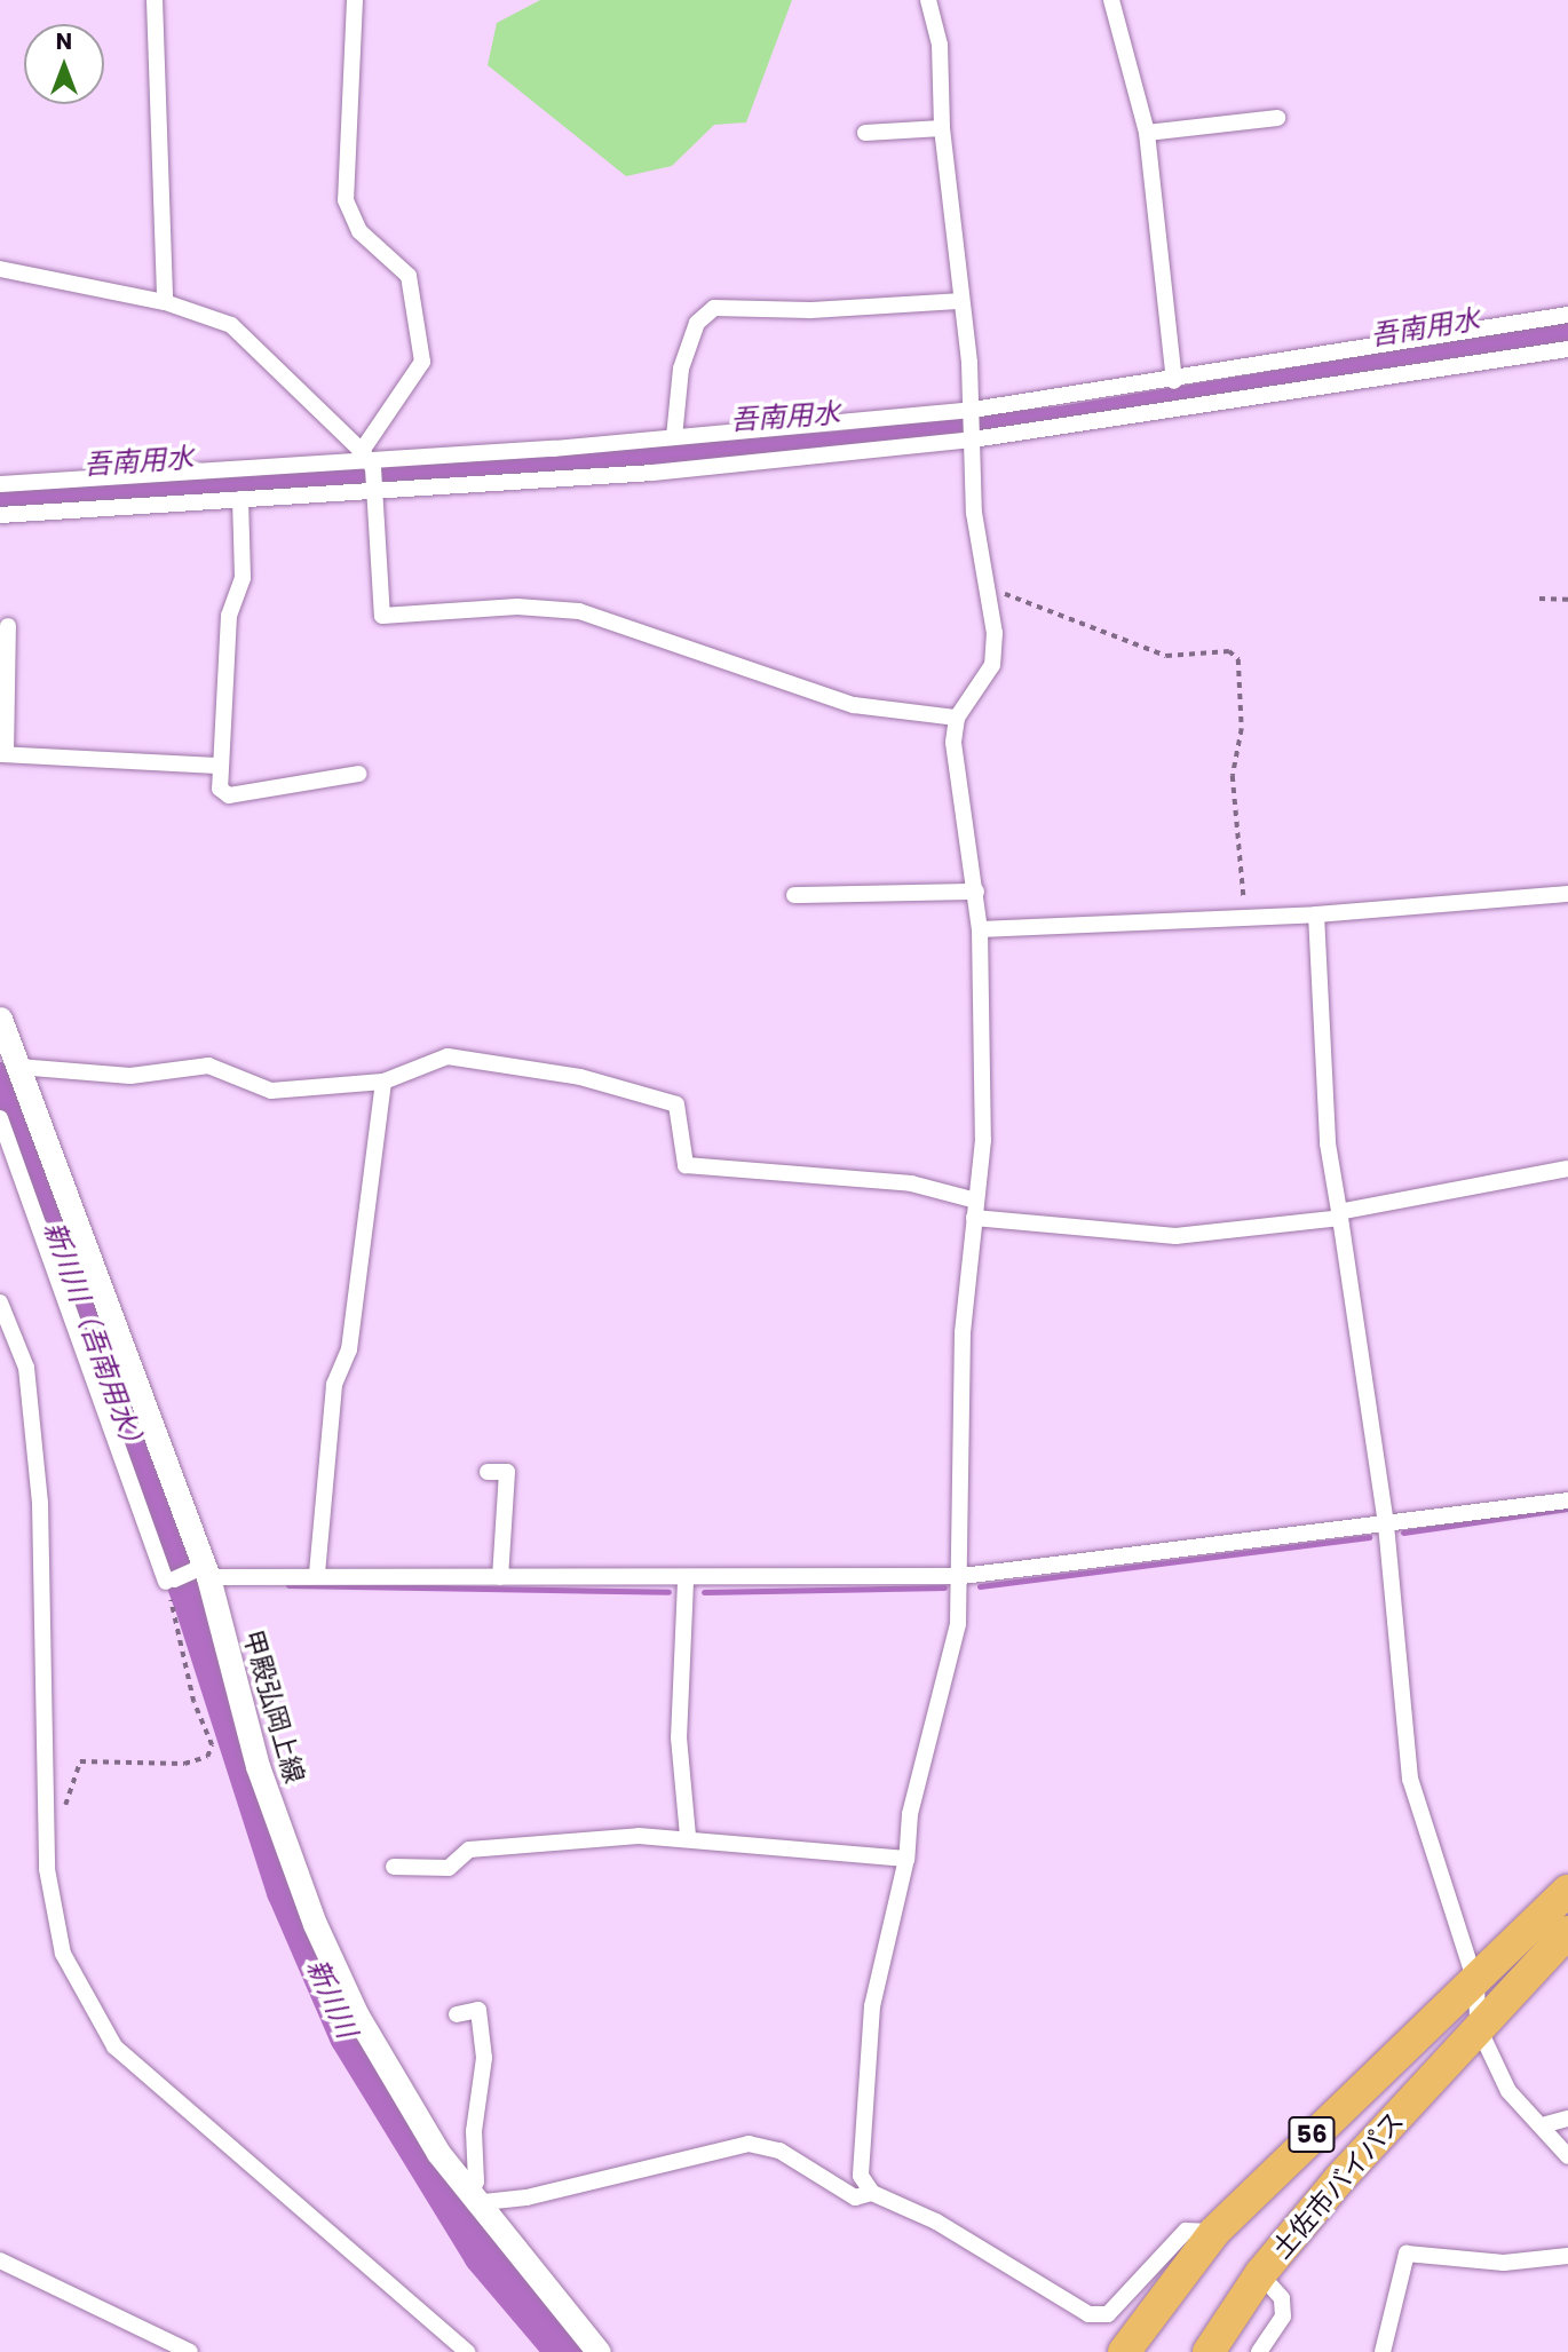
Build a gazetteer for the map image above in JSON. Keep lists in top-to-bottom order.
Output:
{
  "streets": {
    "highway": ["56", "土佐市バイパス"],
    "main road": ["甲殿弘岡上線"]
  },
  "crossings": [
    ["56", "土佐市バイパス"]
  ],
  "water": ["吾南用水", "新川川（吾南用水）", "新川川"],
  "north": "top"
}
